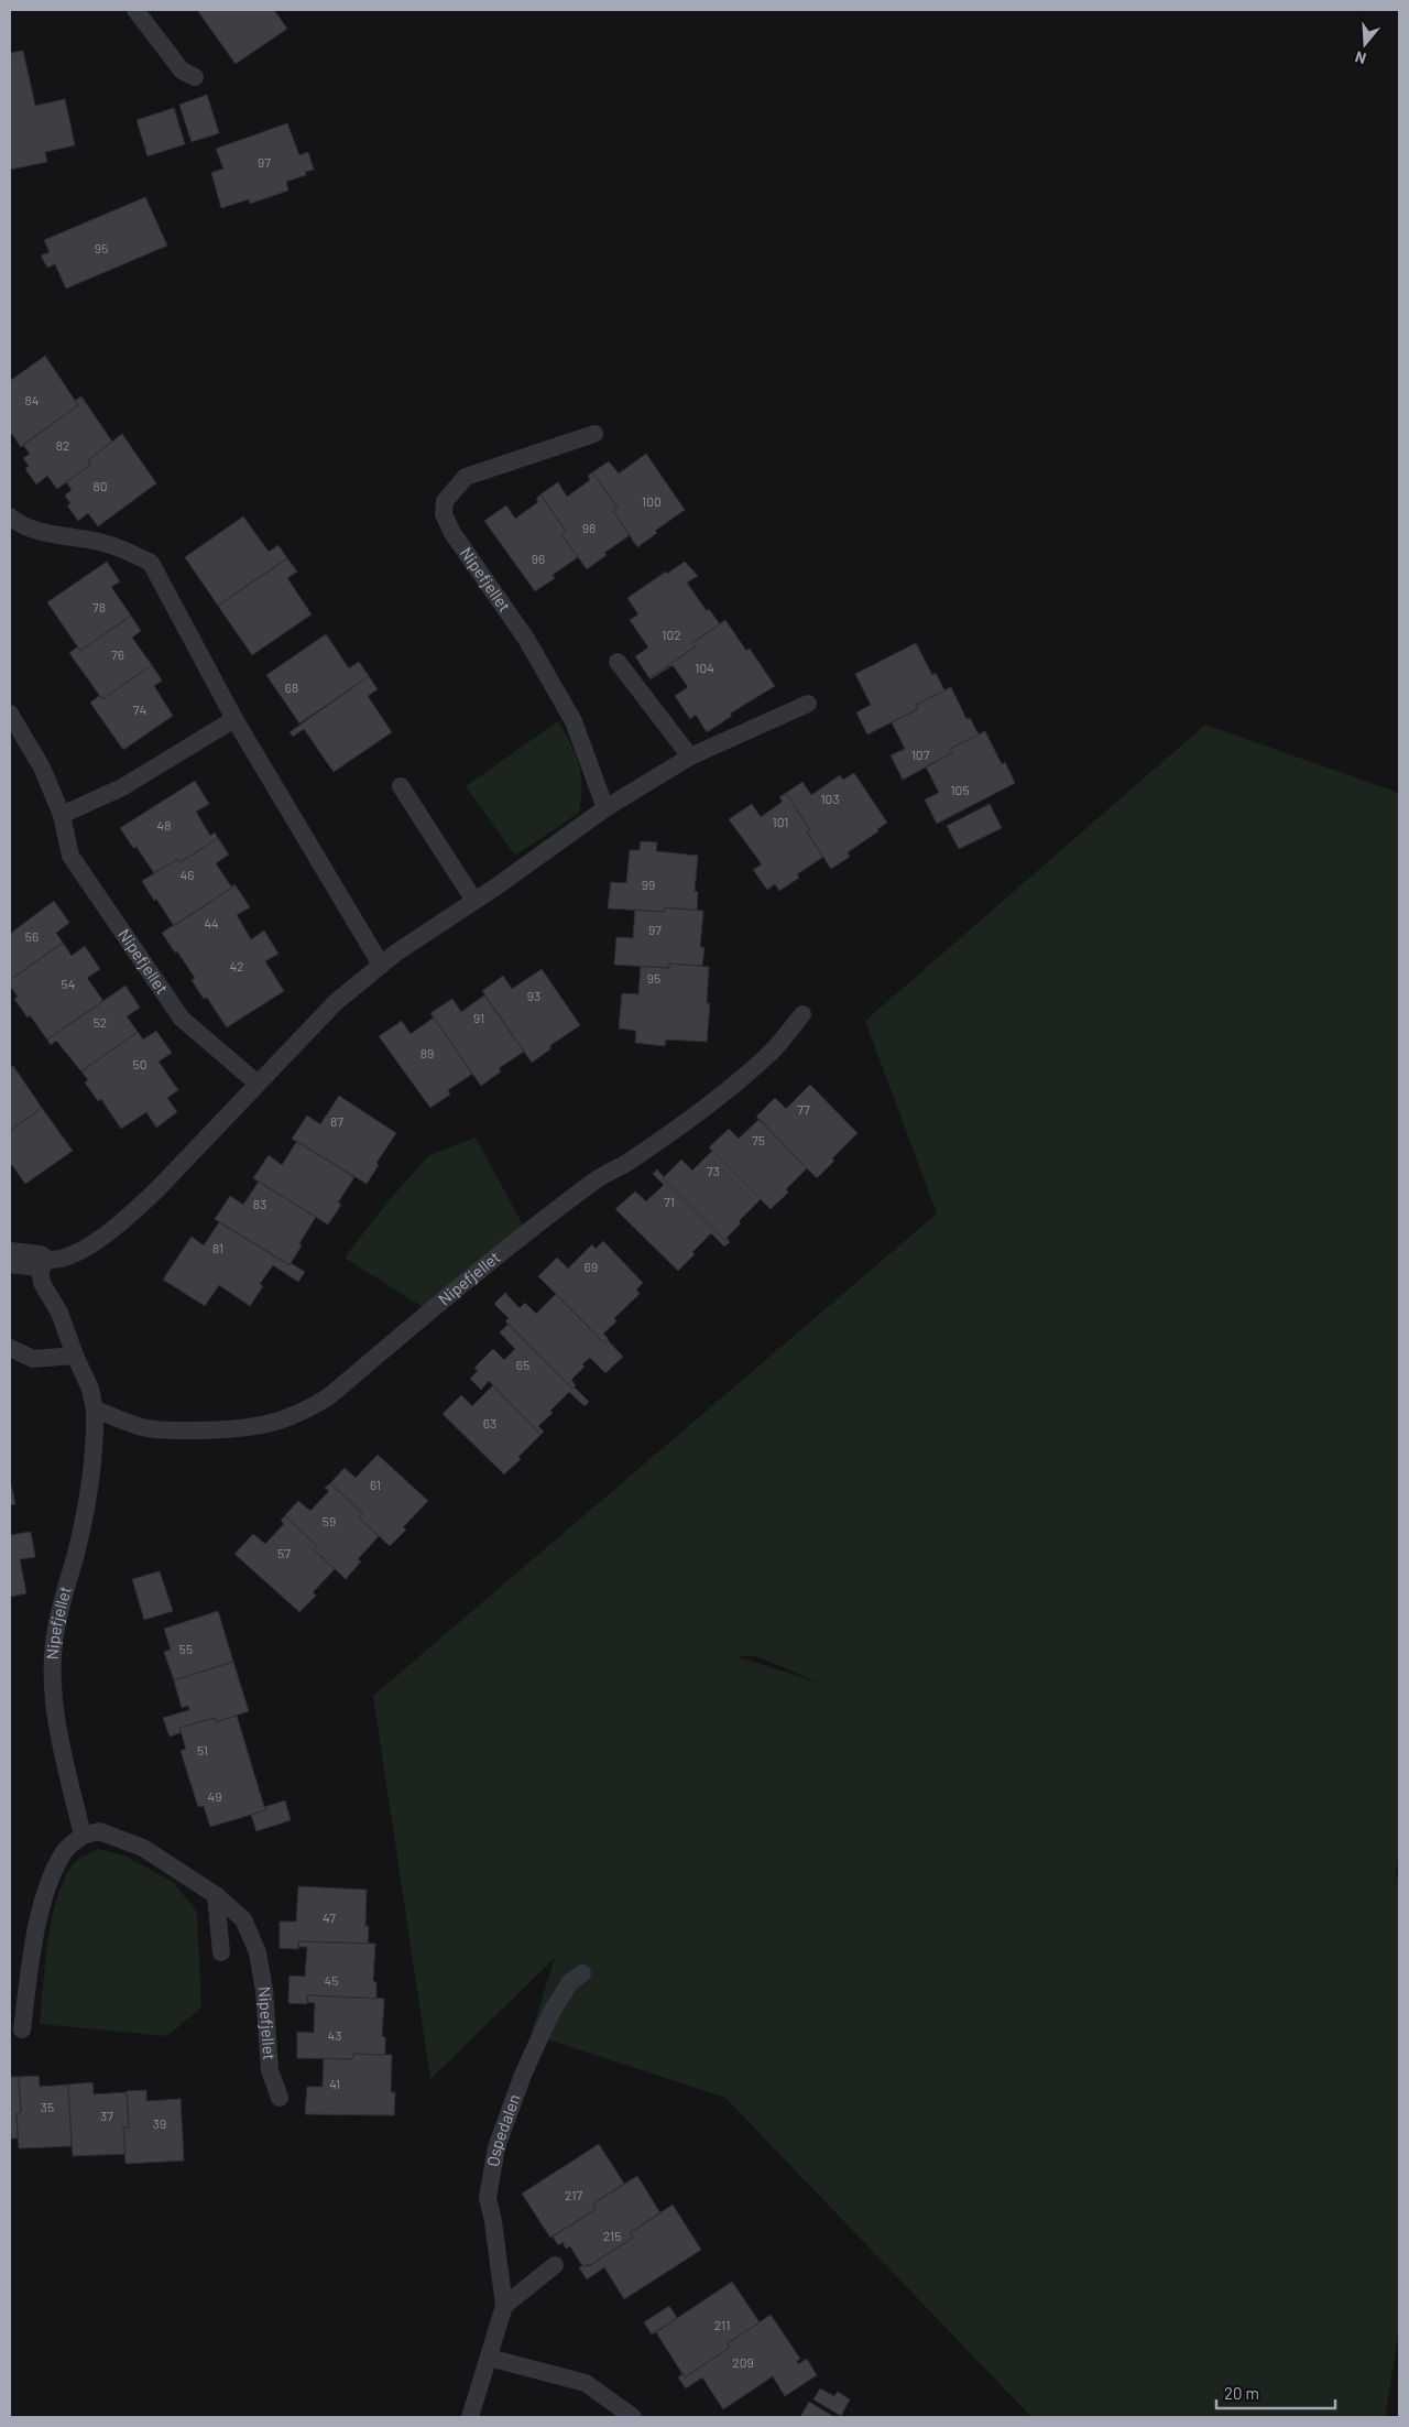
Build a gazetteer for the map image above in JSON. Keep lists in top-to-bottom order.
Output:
{
  "streets": {
    "lane": ["Nipefjellet", "Ospedalen"]
  },
  "house_numbers": [
    "97",
    "95",
    "84",
    "82",
    "80",
    "100",
    "98",
    "96",
    "78",
    "102",
    "76",
    "104",
    "68",
    "74",
    "107",
    "105",
    "103",
    "101",
    "48",
    "46",
    "99",
    "44",
    "97",
    "56",
    "42",
    "95",
    "54",
    "93",
    "91",
    "52",
    "89",
    "50",
    "77",
    "87",
    "75",
    "73",
    "71",
    "83",
    "81",
    "69",
    "65",
    "63",
    "61",
    "59",
    "57",
    "55",
    "51",
    "49",
    "47",
    "45",
    "43",
    "41",
    "35",
    "37",
    "39",
    "217",
    "215",
    "211",
    "209"
  ],
  "scale_bar": "20 m",
  "north": "bottom"
}
